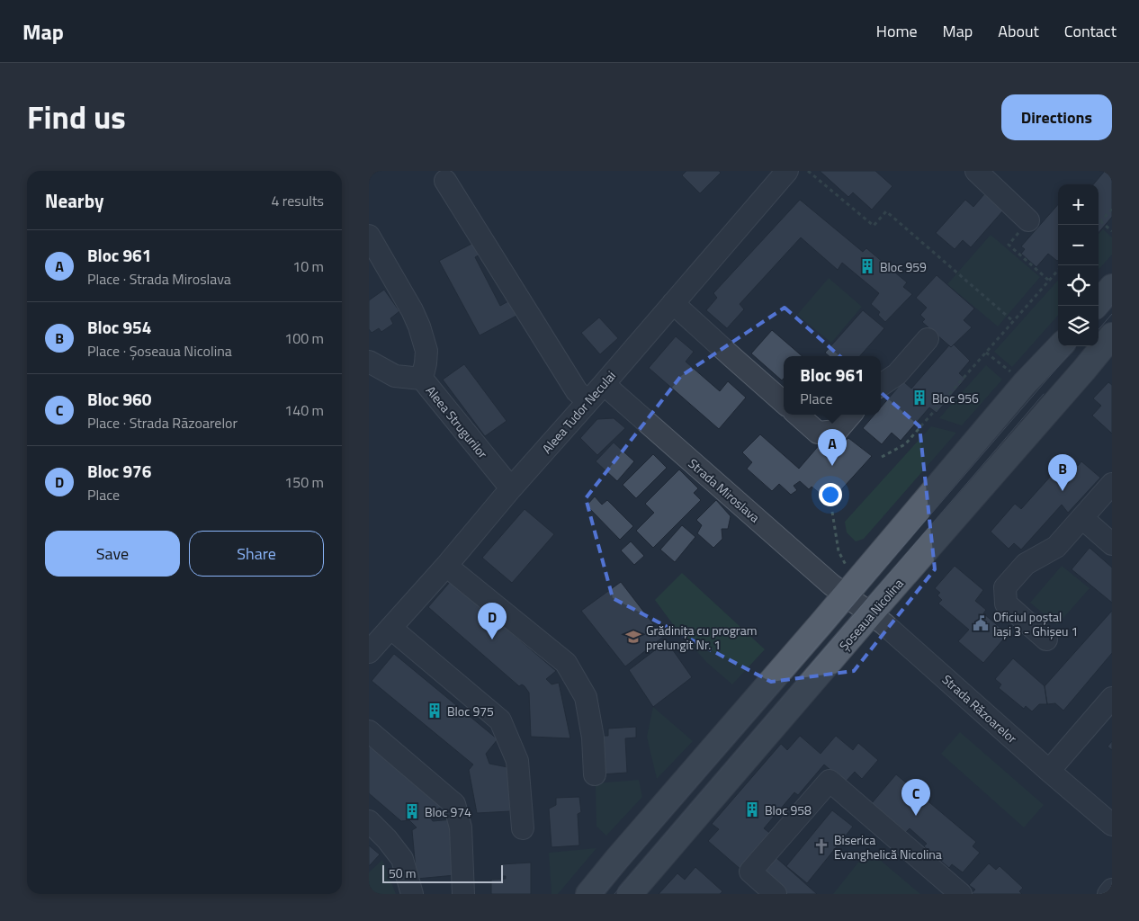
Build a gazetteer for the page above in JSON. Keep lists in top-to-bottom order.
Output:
{
  "streets": {
    "main road": ["Șoseaua Nicolina"],
    "street": [
      "Aleea Tudor Neculai",
      "Aleea Strugurilor",
      "Strada Miroslava",
      "Strada Răzoarelor"
    ]
  },
  "crossings": [
    ["Aleea Tudor Neculai", "Aleea Strugurilor"],
    ["Aleea Tudor Neculai", "Strada Miroslava"],
    ["Strada Miroslava", "Strada Răzoarelor"],
    ["Șoseaua Nicolina", "Strada Răzoarelor"]
  ],
  "places": {
    "building": [
      "Bloc 959",
      "Bloc 956",
      "Bloc 975",
      "Bloc 958",
      "Bloc 974"
    ],
    "public building": ["Oficiul poștal Iași 3 - Ghișeu 1"],
    "school or university": ["Grădinița cu program prelungit Nr. 1"],
    "church": ["Biserica Evanghelică Nicolina"]
  },
  "scale_bar": "50 m",
  "page": {
    "header": "Map",
    "nav": [
      "Home",
      "Map",
      "About",
      "Contact"
    ],
    "title": "Find us",
    "buttons": [
      "Directions",
      ["Save", "Share"]
    ],
    "heading": ["Nearby", "4 results"],
    "map_buttons": ["+", "−"],
    "list": [
      {
        "mark": "A",
        "name": "Bloc 961",
        "note": "Place · Strada Miroslava",
        "value": "10 m"
      },
      {
        "mark": "B",
        "name": "Bloc 954",
        "note": "Place · Șoseaua Nicolina",
        "value": "100 m"
      },
      {
        "mark": "C",
        "name": "Bloc 960",
        "note": "Place · Strada Răzoarelor",
        "value": "140 m"
      },
      {
        "mark": "D",
        "name": "Bloc 976",
        "note": "Place",
        "value": "150 m"
      }
    ],
    "popup": ["Bloc 961", "Place"],
    "pins": [
      "A",
      "B",
      "D",
      "C"
    ],
    "scale": "50 m"
  }
}
